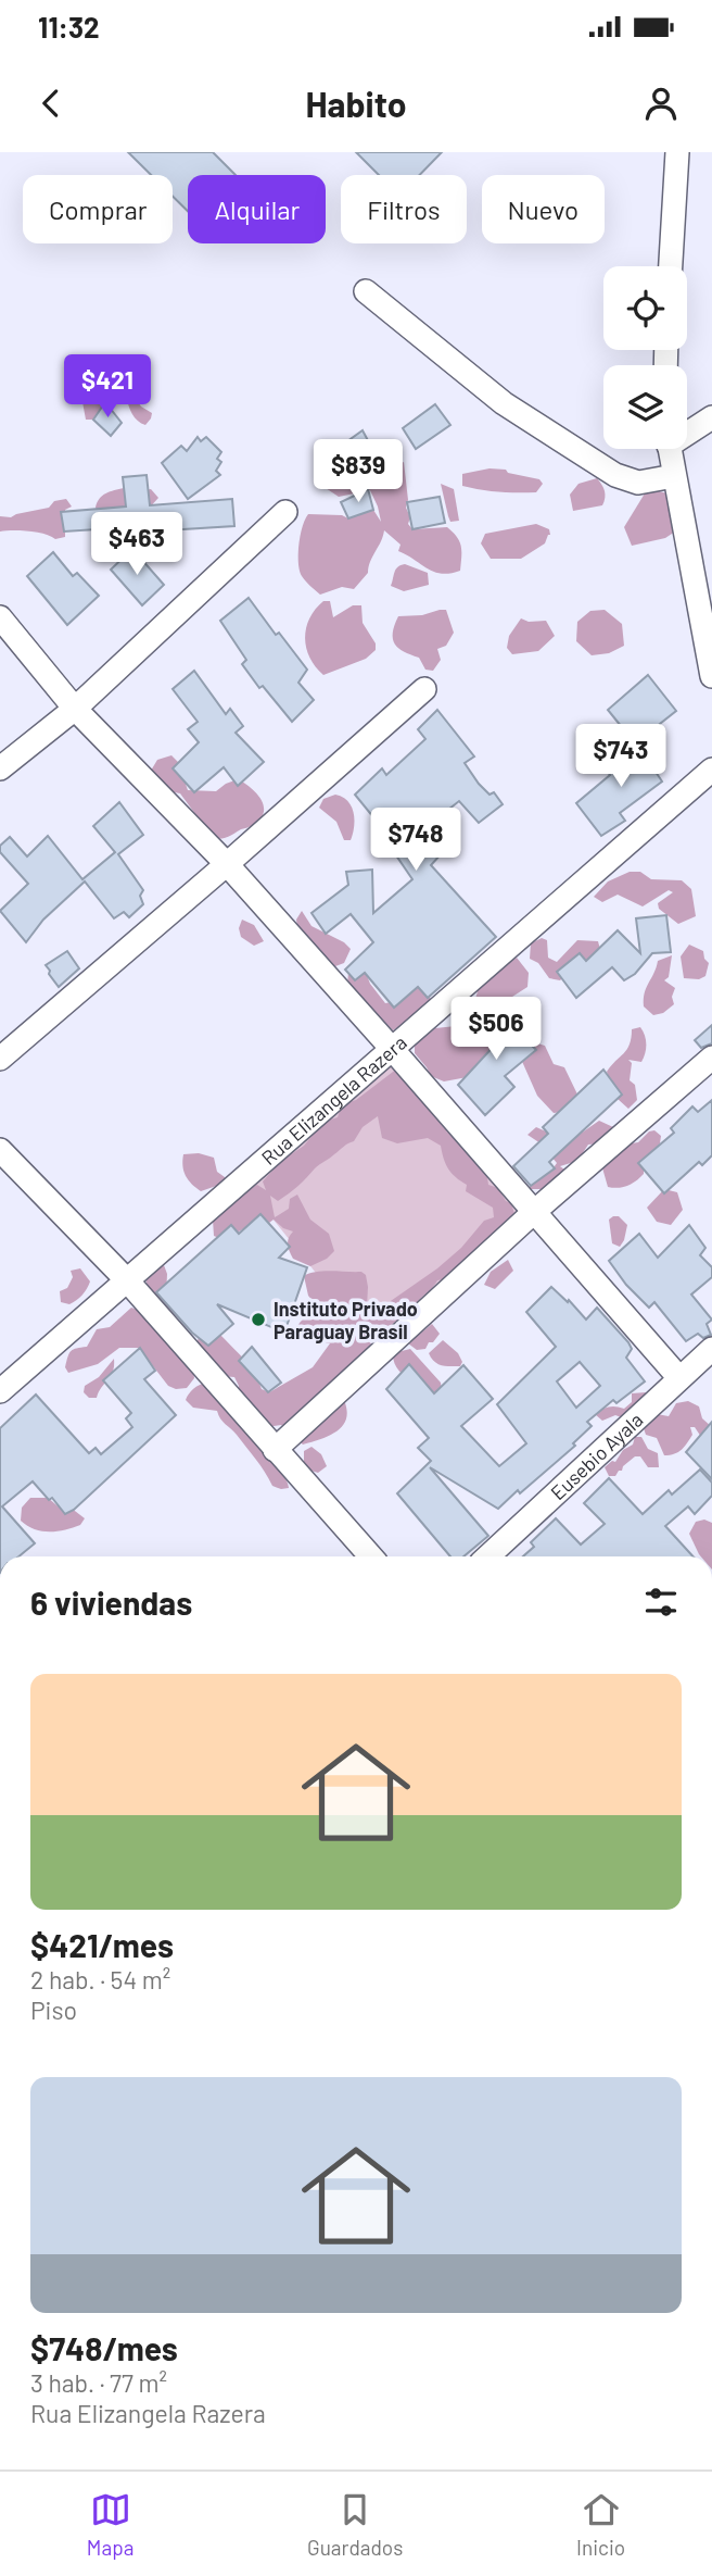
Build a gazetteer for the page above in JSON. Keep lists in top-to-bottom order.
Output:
{
  "streets": {
    "street": ["Rua Elizangela Razera", "Eusebio Ayala"]
  },
  "places": ["Instituto Privado Paraguay Brasil"],
  "page": {
    "status": "11:32",
    "header": "Habito",
    "chip": [
      "Comprar",
      "Alquilar",
      "Filtros",
      "Nuevo"
    ],
    "price": [
      "$421",
      "$839",
      "$463",
      "$743",
      "$748",
      "$506"
    ],
    "heading": "6 viviendas",
    "list": [
      {
        "name": "$421/mes",
        "note": "2 hab. · 54 m² · Piso"
      },
      {
        "name": "$748/mes",
        "note": "3 hab. · 77 m² · Rua Elizangela Razera"
      }
    ],
    "tabs": ["Mapa", "Guardados", "Inicio"]
  }
}
